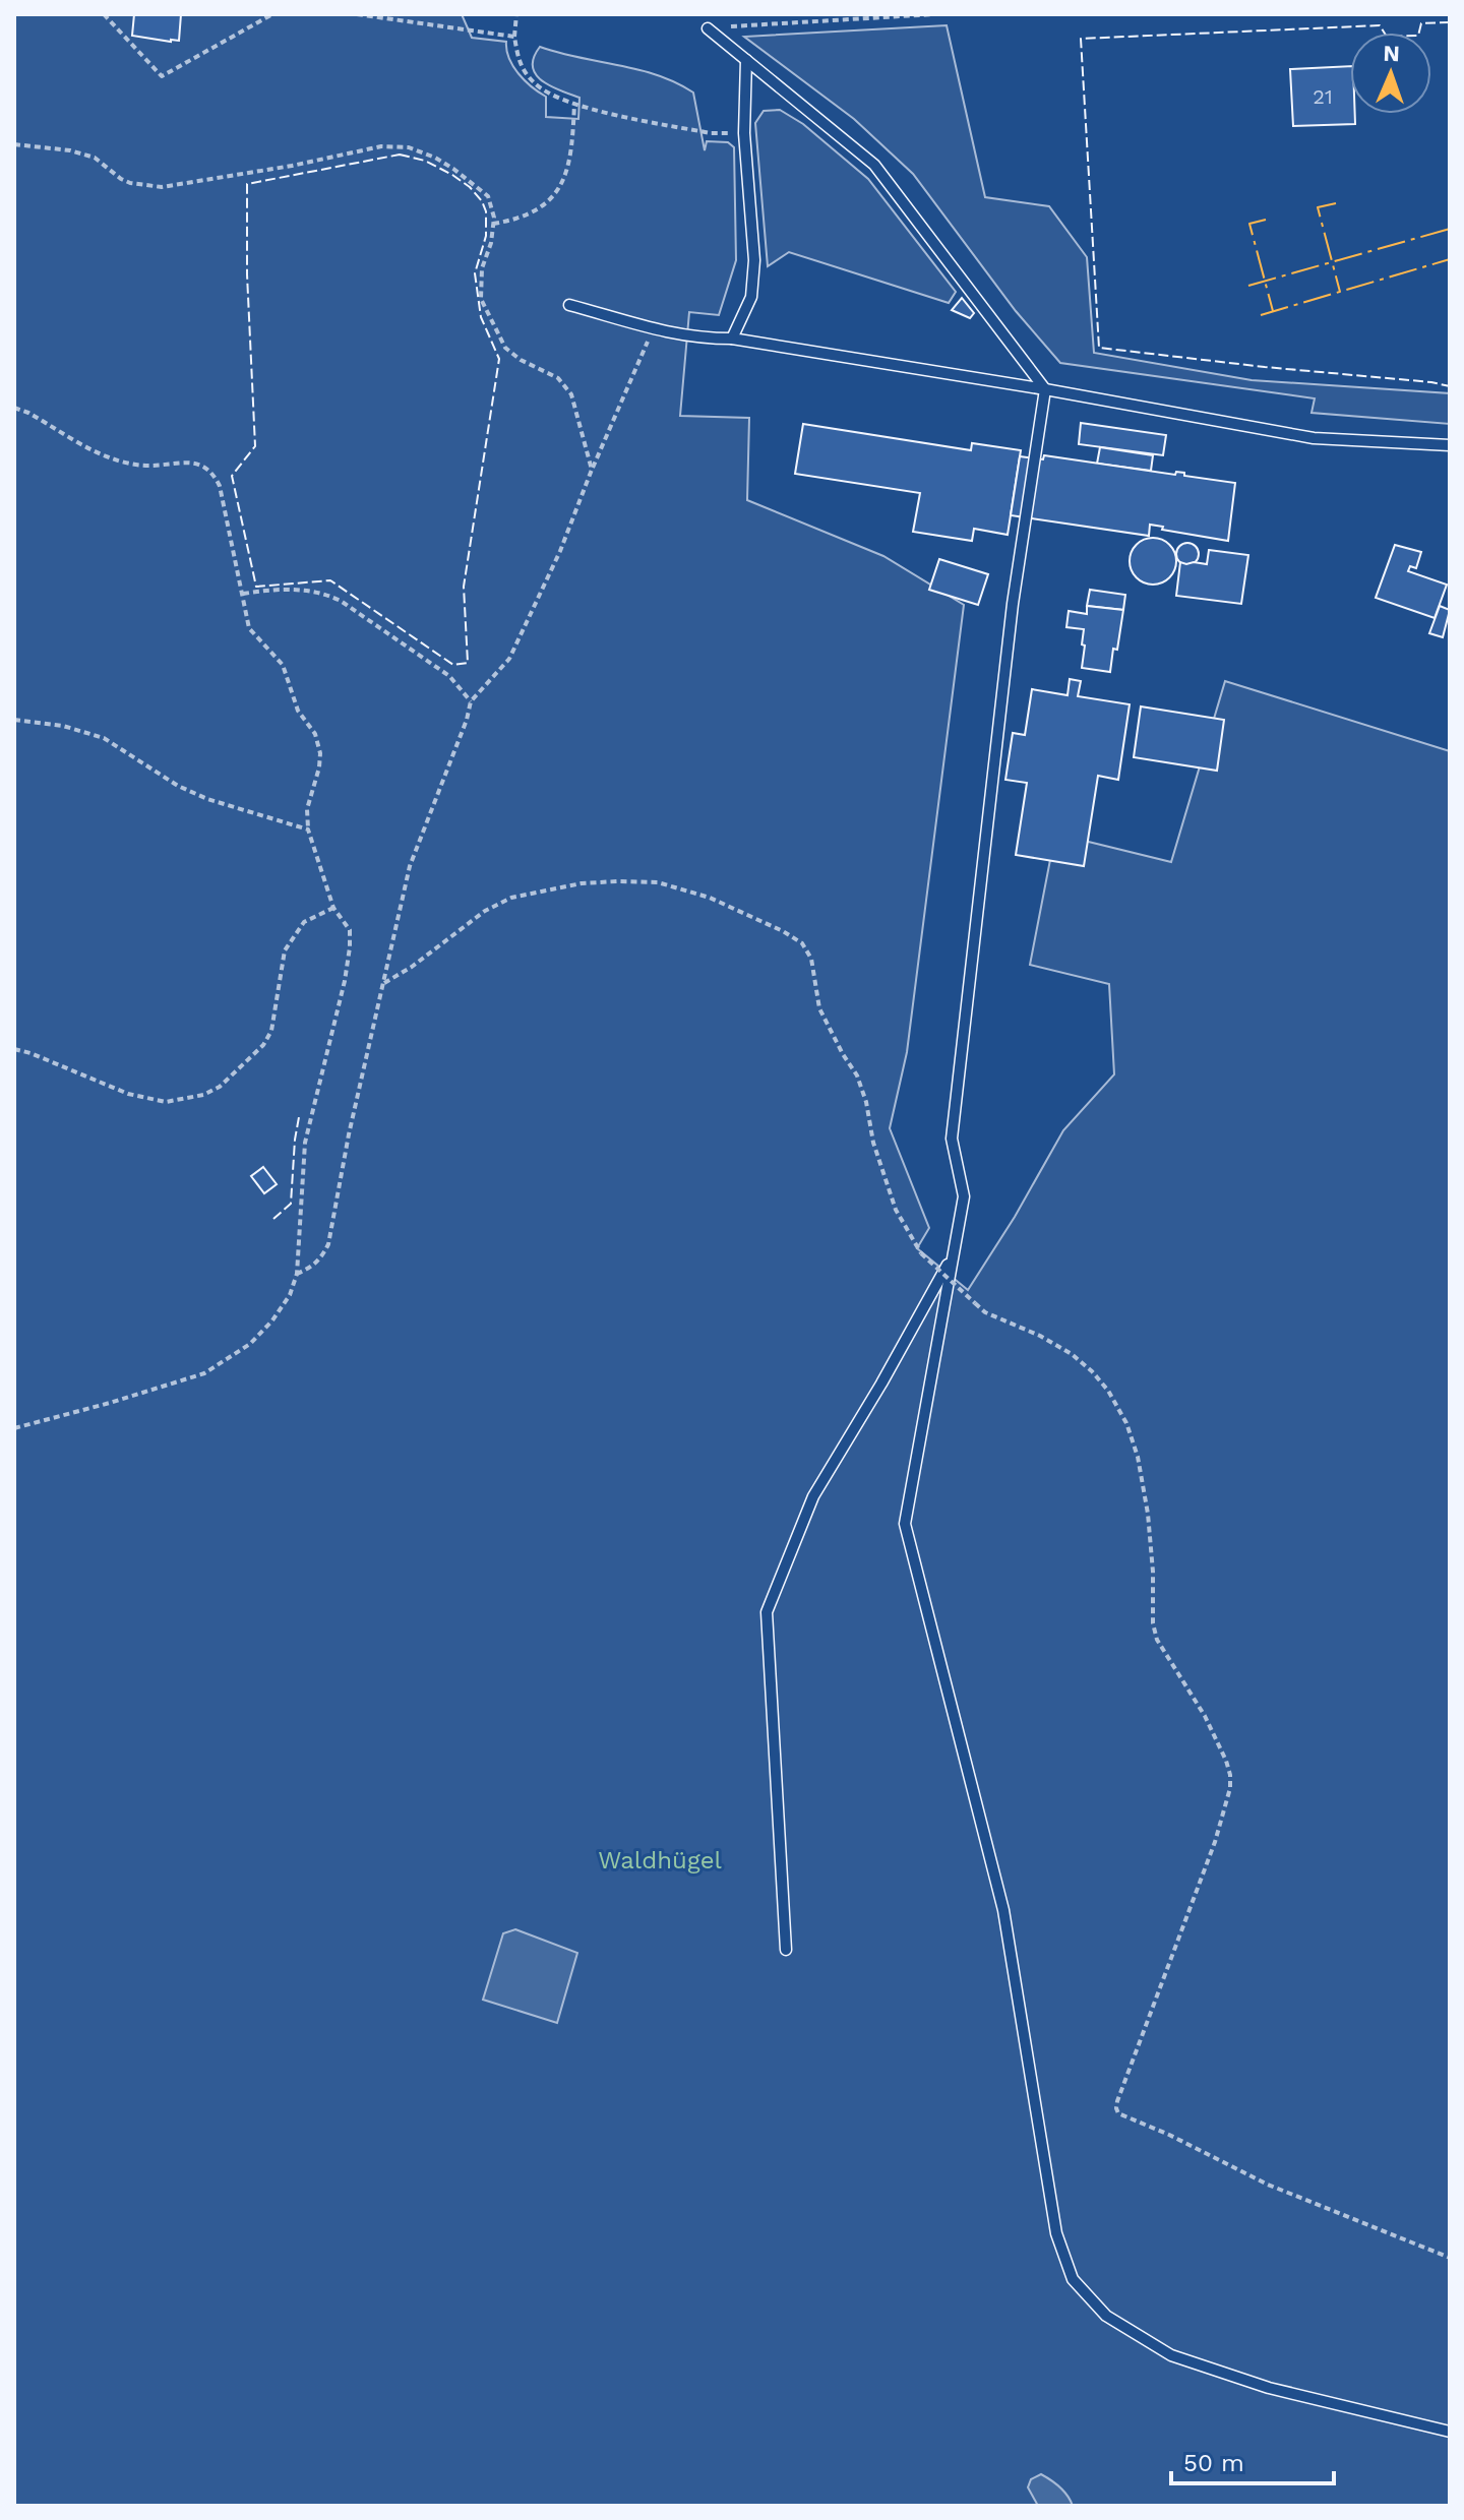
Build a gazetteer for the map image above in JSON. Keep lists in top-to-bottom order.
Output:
{
  "parks": ["Waldhügel"],
  "house_numbers": ["21"],
  "scale_bar": "50 m",
  "north": "top"
}
